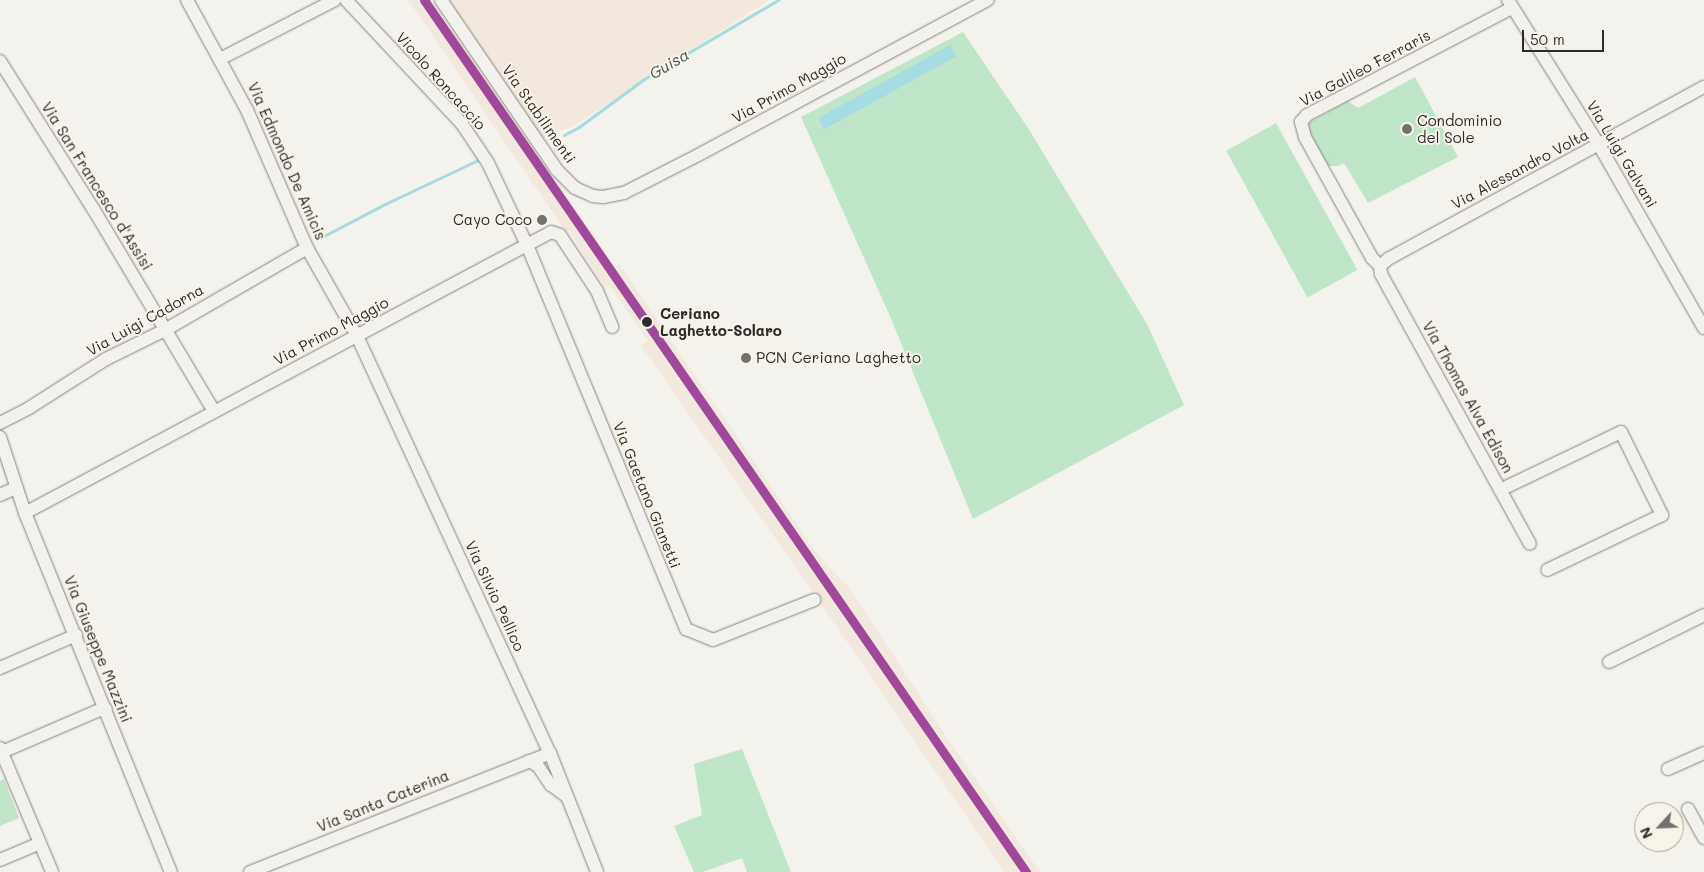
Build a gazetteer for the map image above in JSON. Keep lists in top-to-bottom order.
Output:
{
  "streets": {
    "street": [
      "Via Galileo Ferraris",
      "Vicolo Roncaccio",
      "Via Primo Maggio",
      "Via Stabilimenti",
      "Via Luigi Galvani",
      "Via Edmondo De Amicis",
      "Via Alessandro Volta",
      "Via San Francesco d'Assisi",
      "Via Luigi Cadorna",
      "Via Thomas Alva Edison",
      "Via Gaetano Gianetti",
      "Via Silvio Pellico",
      "Via Giuseppe Mazzini",
      "Via Santa Caterina"
    ]
  },
  "crossings": [
    ["Via Galileo Ferraris", "Via Luigi Galvani"],
    ["Via Galileo Ferraris", "Via Alessandro Volta"],
    ["Via Galileo Ferraris", "Via Thomas Alva Edison"],
    ["Vicolo Roncaccio", "Via Primo Maggio"],
    ["Vicolo Roncaccio", "Via Gaetano Gianetti"],
    ["Via Primo Maggio", "Via Stabilimenti"],
    ["Via Primo Maggio", "Via Edmondo De Amicis"],
    ["Via Primo Maggio", "Via San Francesco d'Assisi"],
    ["Via Primo Maggio", "Via Gaetano Gianetti"],
    ["Via Primo Maggio", "Via Silvio Pellico"],
    ["Via Primo Maggio", "Via Giuseppe Mazzini"],
    ["Via Luigi Galvani", "Via Alessandro Volta"],
    ["Via Edmondo De Amicis", "Via Luigi Cadorna"],
    ["Via Edmondo De Amicis", "Via Silvio Pellico"],
    ["Via Alessandro Volta", "Via Thomas Alva Edison"],
    ["Via San Francesco d'Assisi", "Via Luigi Cadorna"],
    ["Via Silvio Pellico", "Via Santa Caterina"]
  ],
  "water": ["Guisa"],
  "places": [
    "Condominio del Sole",
    "Cayo Coco",
    "Ceriano Laghetto-Solaro",
    "PCN Ceriano Laghetto"
  ],
  "scale_bar": "50 m",
  "north": "bottom left"
}
